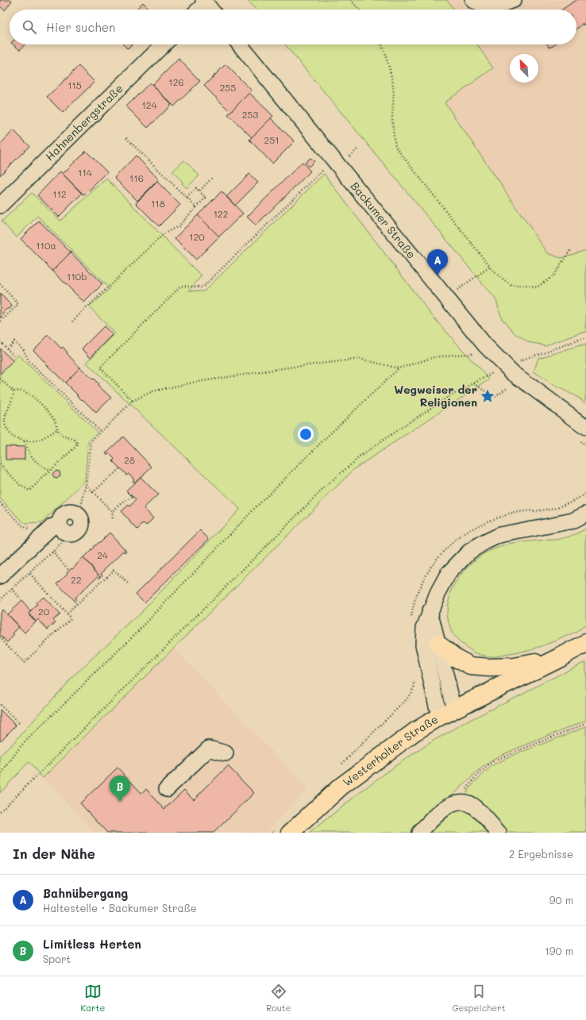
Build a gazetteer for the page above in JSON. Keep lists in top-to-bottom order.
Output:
{
  "streets": {
    "main road": ["Westerholter Straße"],
    "street": ["Hahnenbergstraße", "Backumer Straße"]
  },
  "places": {
    "place": ["Wegweiser der Religionen"]
  },
  "house_numbers": [
    "126",
    "115",
    "255",
    "124",
    "253",
    "251",
    "114",
    "116",
    "112",
    "118",
    "122",
    "120",
    "110a",
    "110b",
    "28",
    "24",
    "22",
    "20"
  ],
  "north": "top left",
  "page": {
    "search": "Hier suchen",
    "pins": ["A", "B"],
    "heading": ["In der Nähe", "2 Ergebnisse"],
    "list": [
      {
        "mark": "A",
        "name": "Bahnübergang",
        "note": "Haltestelle · Backumer Straße",
        "value": "90 m"
      },
      {
        "mark": "B",
        "name": "Limitless Herten",
        "note": "Sport",
        "value": "190 m"
      }
    ],
    "nav": ["Karte", "Route", "Gespeichert"]
  }
}
